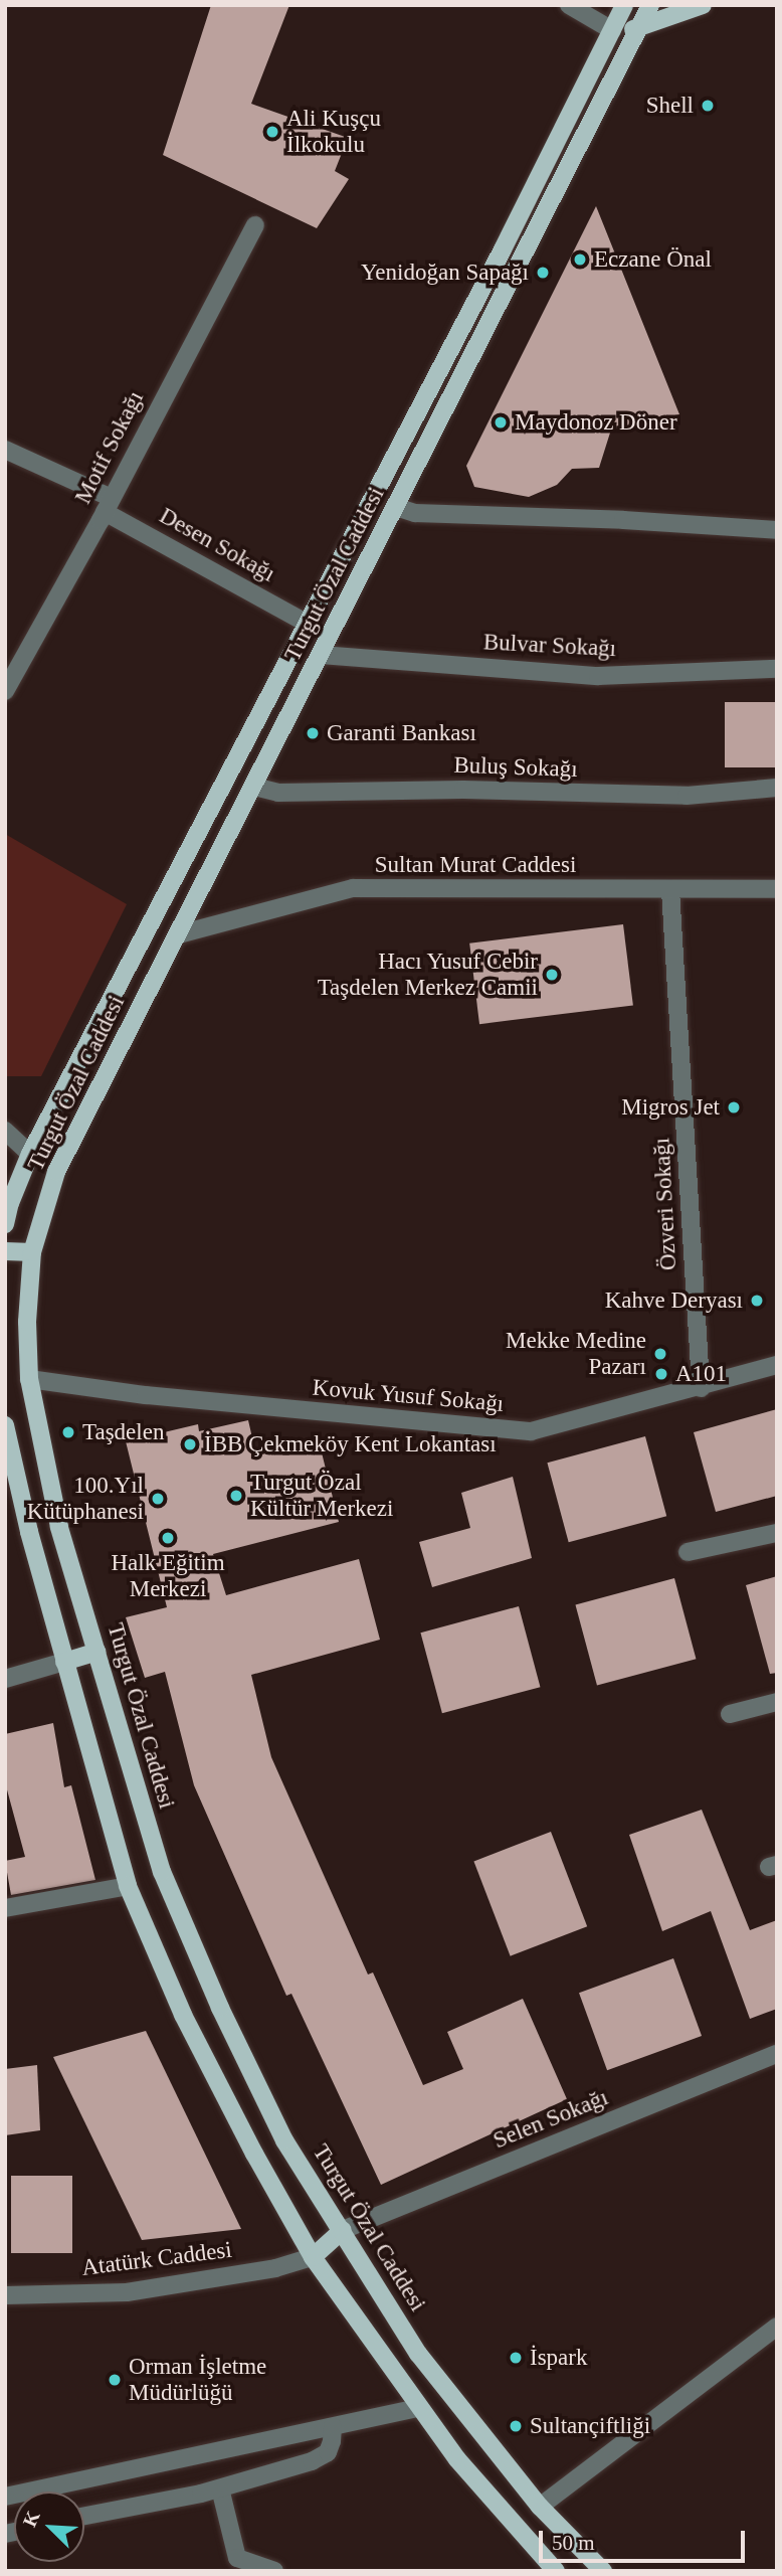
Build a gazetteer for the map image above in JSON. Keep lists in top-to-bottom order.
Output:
{
  "streets": {
    "main road": ["Turgut Özal Caddesi"],
    "street": [
      "Motif Sokağı",
      "Desen Sokağı",
      "Bulvar Sokağı",
      "Buluş Sokağı",
      "Sultan Murat Caddesi",
      "Özveri Sokağı",
      "Kovuk Yusuf Sokağı",
      "Selen Sokağı",
      "Atatürk Caddesi"
    ]
  },
  "crossings": [
    ["Motif Sokağı", "Desen Sokağı"],
    ["Desen Sokağı", "Turgut Özal Caddesi"],
    ["Turgut Özal Caddesi", "Bulvar Sokağı"],
    ["Turgut Özal Caddesi", "Buluş Sokağı"],
    ["Turgut Özal Caddesi", "Sultan Murat Caddesi"],
    ["Turgut Özal Caddesi", "Kovuk Yusuf Sokağı"],
    ["Turgut Özal Caddesi", "Selen Sokağı"],
    ["Sultan Murat Caddesi", "Özveri Sokağı"],
    ["Özveri Sokağı", "Kovuk Yusuf Sokağı"]
  ],
  "places": [
    "Shell",
    "Ali Kuşçu İlkokulu",
    "Eczane Önal",
    "Yenidoğan Sapağı",
    "Maydonoz Döner",
    "Garanti Bankası",
    "Hacı Yusuf Cebir Taşdelen Merkez Camii",
    "Migros Jet",
    "Kahve Deryası",
    "Mekke Medine Pazarı",
    "A101",
    "Taşdelen",
    "İBB Çekmeköy Kent Lokantası",
    "Turgut Özal Kültür Merkezi",
    "100.Yıl Kütüphanesi",
    "Halk Eğitim Merkezi",
    "İspark",
    "Orman İşletme Müdürlüğü",
    "Sultançiftliği"
  ],
  "scale_bar": "50 m",
  "north": "top left"
}
